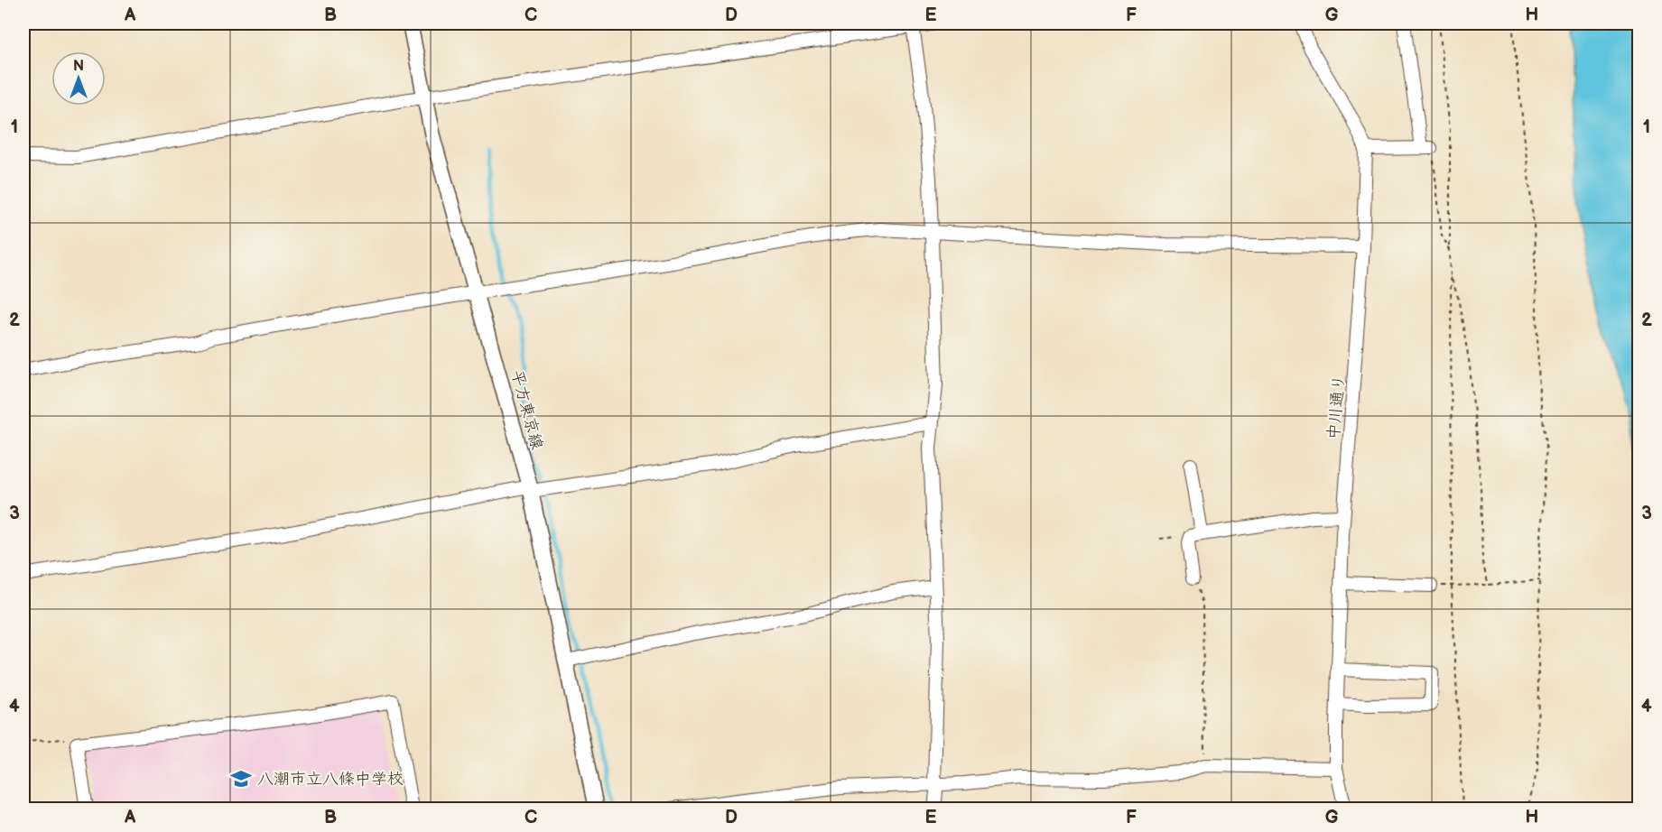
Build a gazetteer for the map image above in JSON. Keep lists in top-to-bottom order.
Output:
{
  "streets": {
    "main road": ["平方東京線"],
    "street": ["中川通り"]
  },
  "places": {
    "school or university": ["八潮市立八條中学校"]
  },
  "north": "top",
  "grid": {
    "columns": [
      "A",
      "B",
      "C",
      "D",
      "E",
      "F",
      "G",
      "H"
    ],
    "rows": [
      "1",
      "2",
      "3",
      "4"
    ]
  }
}
